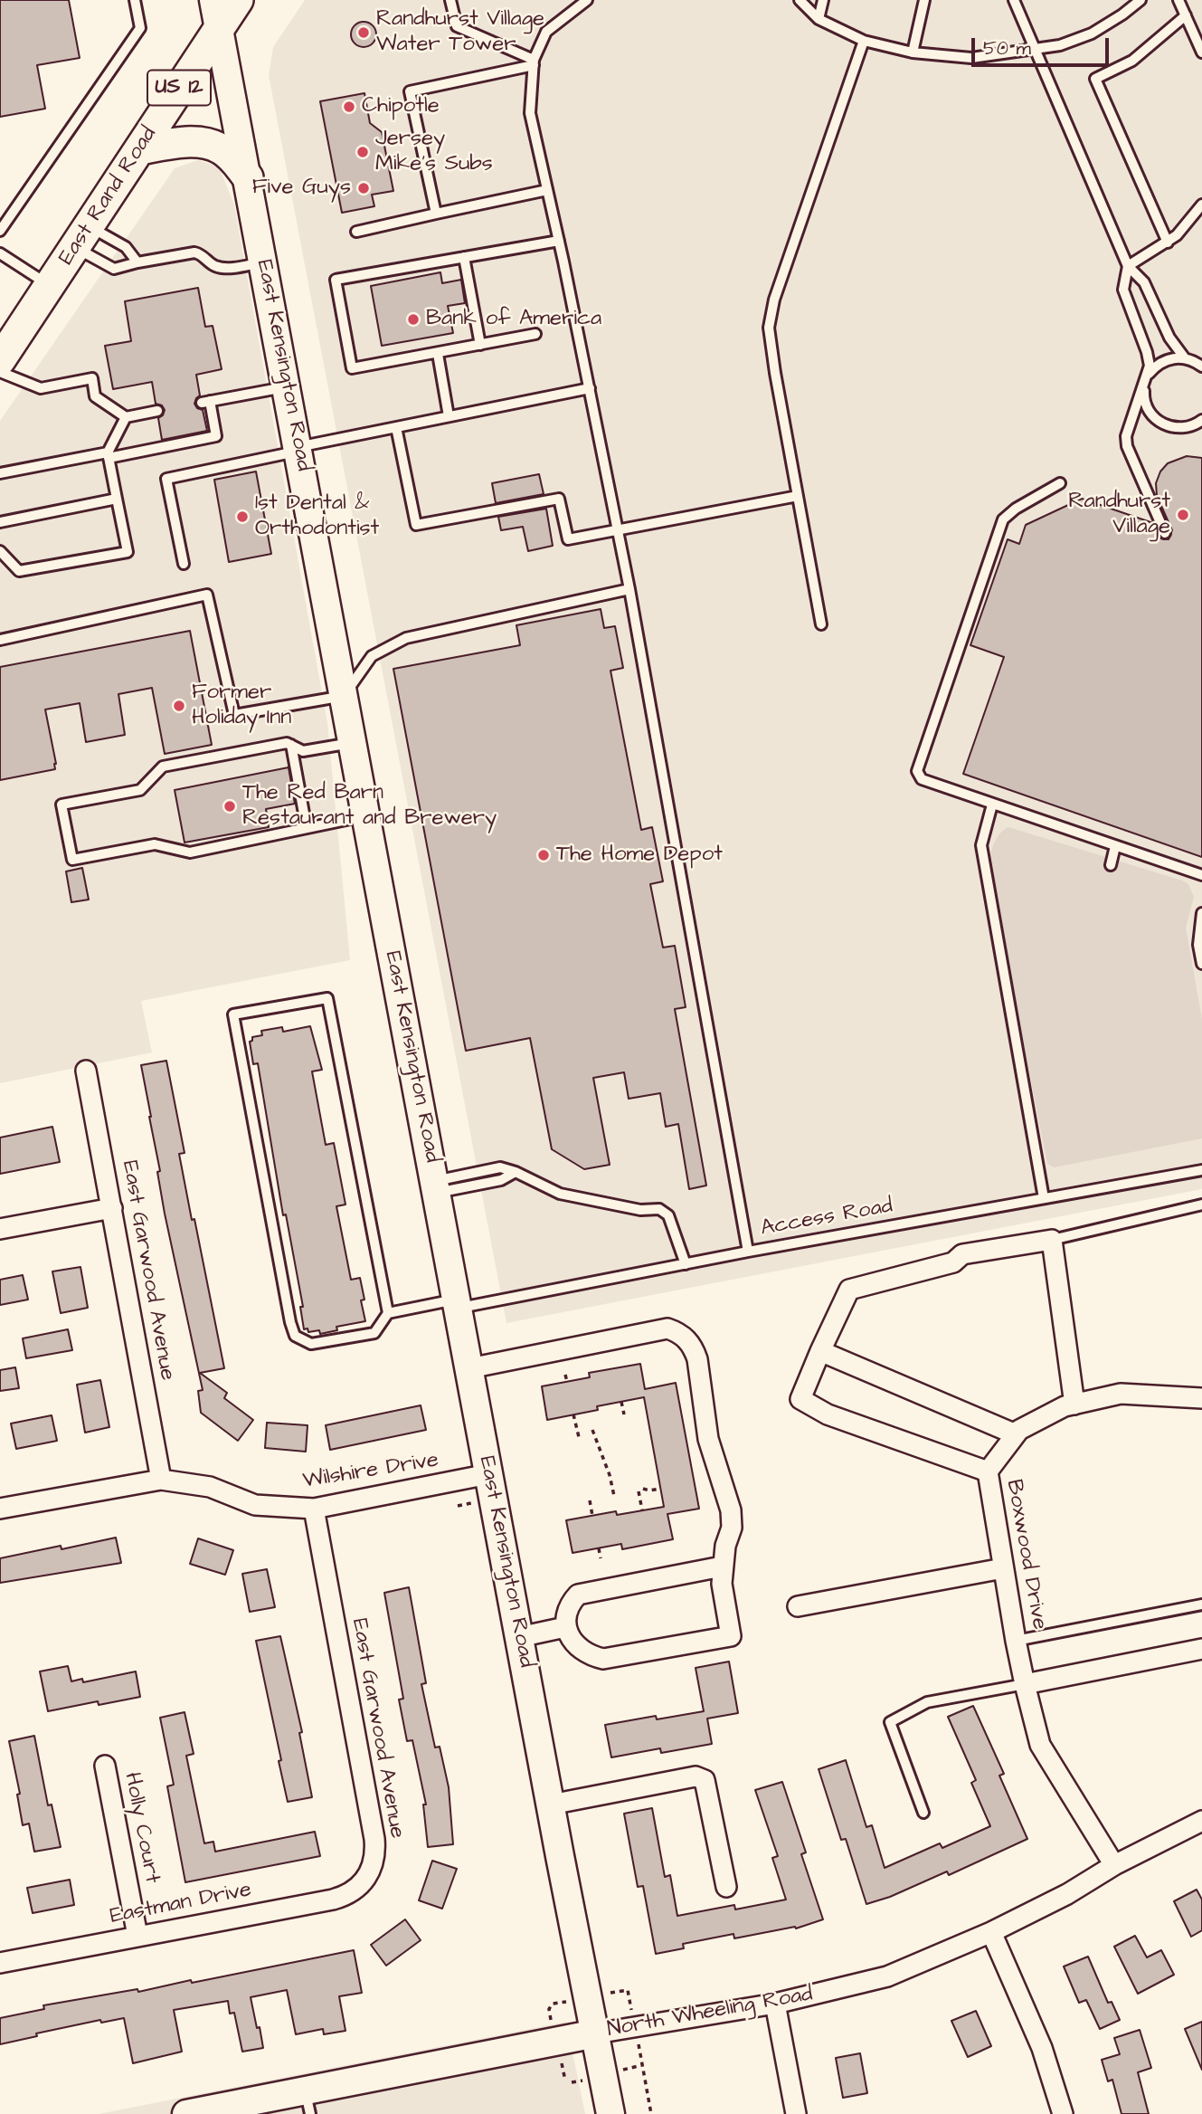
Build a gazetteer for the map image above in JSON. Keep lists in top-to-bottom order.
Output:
{
  "streets": {
    "main road": [
      "US 12",
      "East Rand Road",
      "East Kensington Road",
      "North Wheeling Road"
    ],
    "street": [
      "East Garwood Avenue",
      "Wilshire Drive",
      "Boxwood Drive",
      "Holly Court",
      "Eastman Drive"
    ],
    "lane": ["Access Road"]
  },
  "crossings": [
    ["East Rand Road", "East Kensington Road"],
    ["East Kensington Road", "Access Road"],
    ["East Kensington Road", "Wilshire Drive"],
    ["East Kensington Road", "North Wheeling Road"],
    ["East Garwood Avenue", "Wilshire Drive"],
    ["East Garwood Avenue", "Eastman Drive"],
    ["Boxwood Drive", "North Wheeling Road"],
    ["Holly Court", "Eastman Drive"]
  ],
  "places": [
    "Randhurst Village Water Tower",
    "Chipotle",
    "Jersey Mike's Subs",
    "Five Guys",
    "Bank of America",
    "Randhurst Village",
    "1st Dental & Orthodontist",
    "Former Holiday Inn",
    "The Red Barn Restaurant and Brewery",
    "The Home Depot"
  ],
  "scale_bar": "50 m"
}
